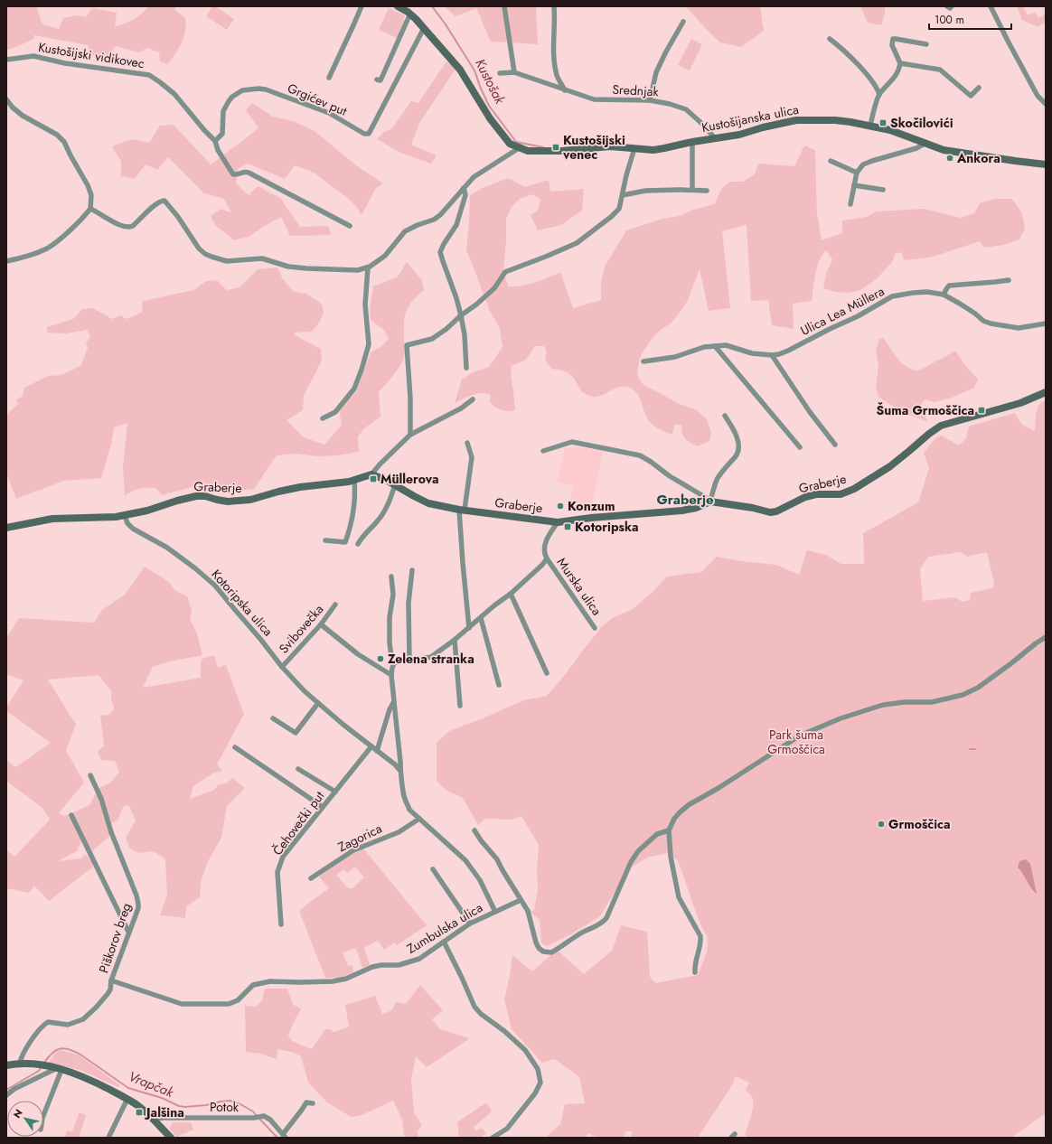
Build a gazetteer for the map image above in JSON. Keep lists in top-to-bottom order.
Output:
{
  "streets": {
    "street": [
      "Kustošijski vidikovec",
      "Srednjak",
      "Grgićev put",
      "Kustošijanska ulica",
      "Ulica Lea Müllera",
      "Graberje",
      "Murska ulica",
      "Kotoripska ulica",
      "Svibovečka",
      "Čehovečki put",
      "Zagorica",
      "Zumbulska ulica",
      "Piškorov breg",
      "Potok"
    ]
  },
  "crossings": [
    ["Kustošijski vidikovec", "Grgićev put"],
    ["Srednjak", "Kustošijanska ulica"],
    ["Grgićev put", "Kustošijanska ulica"],
    ["Graberje", "Kotoripska ulica"],
    ["Kotoripska ulica", "Svibovečka"],
    ["Kotoripska ulica", "Čehovečki put"],
    ["Zumbulska ulica", "Piškorov breg"]
  ],
  "districts": ["Graberje"],
  "water": ["Kustošak", "Vrapčak"],
  "parks": ["Park šuma Grmoščica"],
  "places": {
    "transit": [
      "Skočilovići",
      "Kustošijski venec",
      "Šuma Grmoščica",
      "Müllerova",
      "Kotoripska",
      "Jalšina"
    ],
    "other": [
      "Ankora",
      "Konzum",
      "Zelena stranka",
      "Grmoščica"
    ]
  },
  "scale_bar": "100 m",
  "north": "top left"
}
